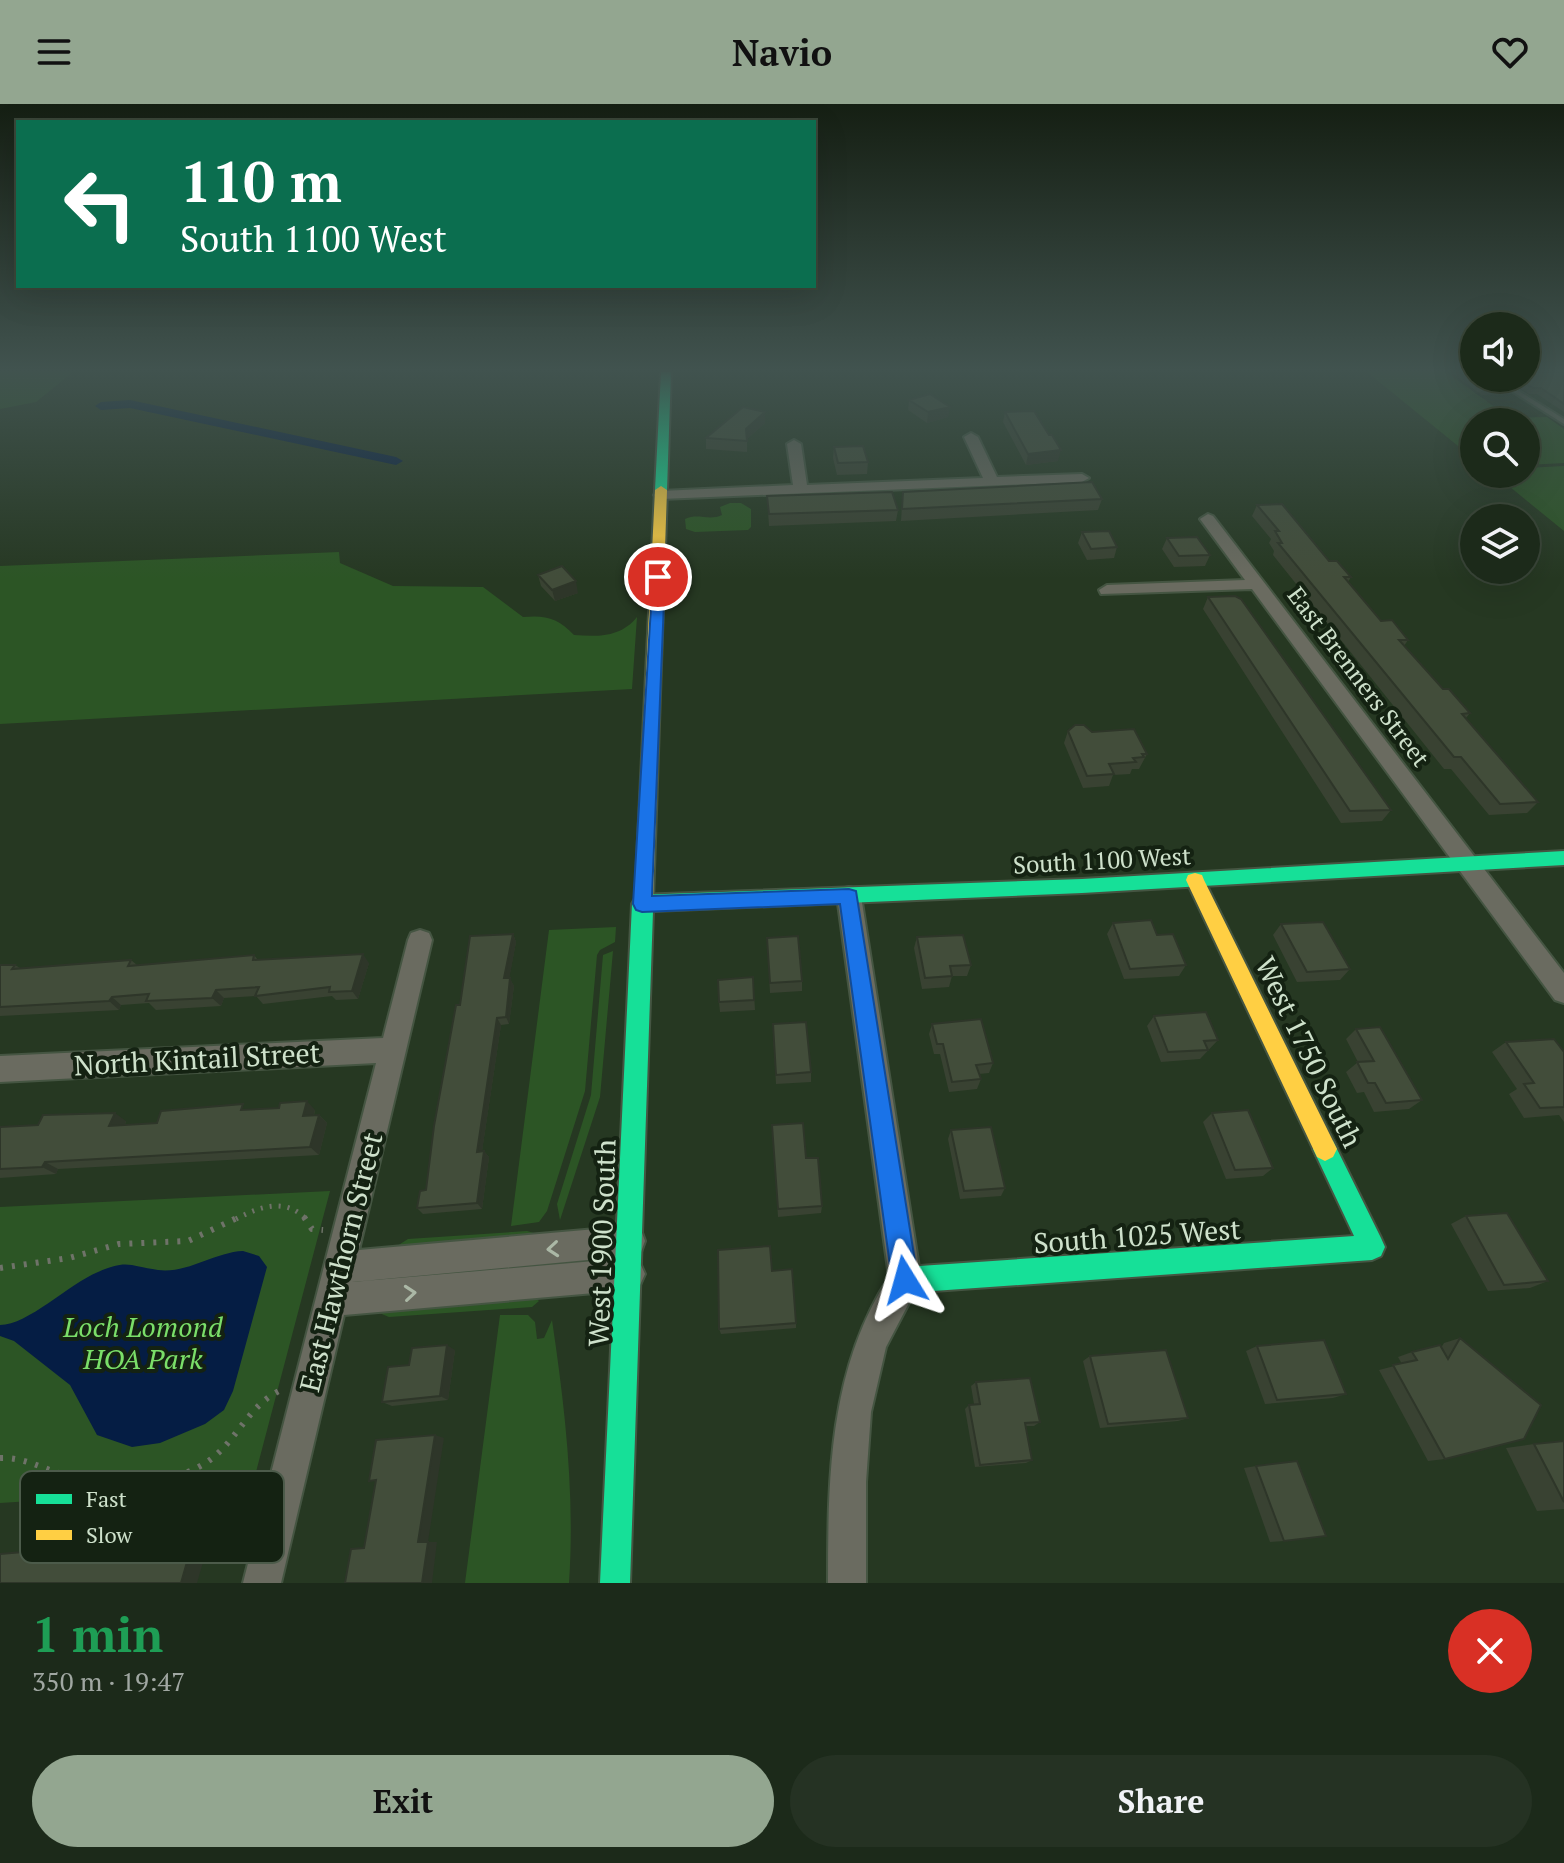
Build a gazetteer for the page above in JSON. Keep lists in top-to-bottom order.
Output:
{
  "streets": {
    "street": [
      "East Brenners Street",
      "South 1100 West",
      "West 1750 South",
      "North Kintail Street",
      "South 1025 West",
      "West 1900 South",
      "East Hawthorn Street"
    ]
  },
  "crossings": [
    ["East Brenners Street", "South 1100 West"],
    ["South 1100 West", "West 1750 South"],
    ["South 1100 West", "West 1900 South"],
    ["West 1750 South", "South 1025 West"],
    ["North Kintail Street", "East Hawthorn Street"]
  ],
  "parks": ["Loch Lomond HOA Park"],
  "legend": ["Fast", "Slow"],
  "page": {
    "header": "Navio",
    "turn": ["110 m", "South 1100 West"],
    "heading": ["1 min", "350 m · 19:47"],
    "buttons": ["Exit", "Share"]
  }
}
